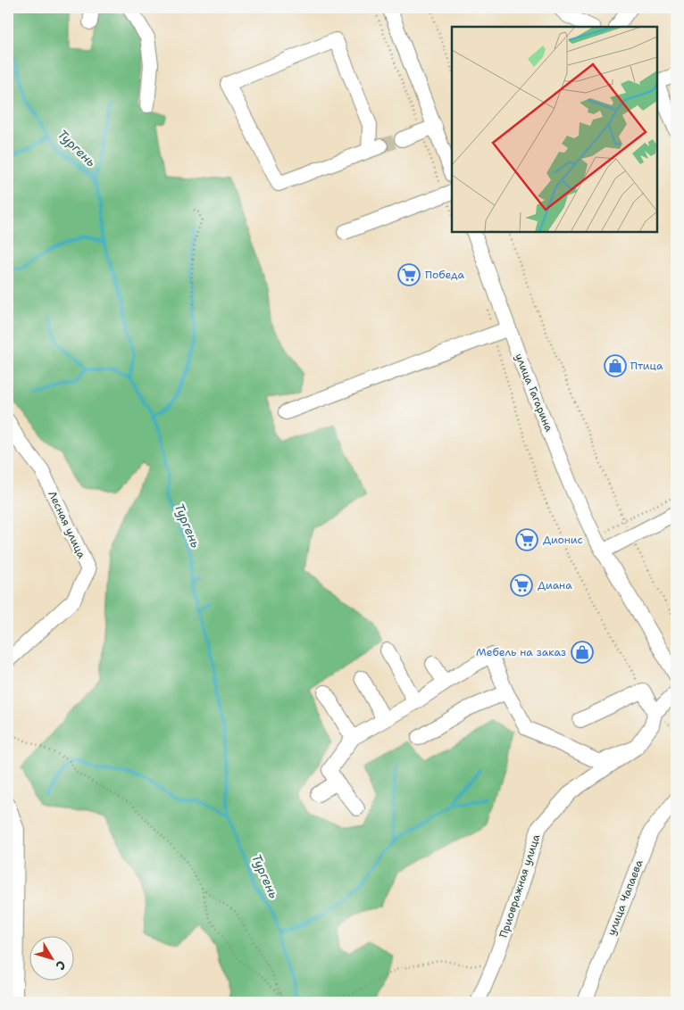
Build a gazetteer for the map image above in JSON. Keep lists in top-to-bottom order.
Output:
{
  "streets": {
    "street": [
      "улица Гагарина",
      "Лесная улица",
      "Приовражная улица",
      "улица Чапаева"
    ]
  },
  "water": ["Тургень"],
  "places": {
    "supermarket": ["Победа", "Дионис", "Диана"],
    "shop": ["Птица", "Мебель на заказ"]
  },
  "north": "bottom right"
}
